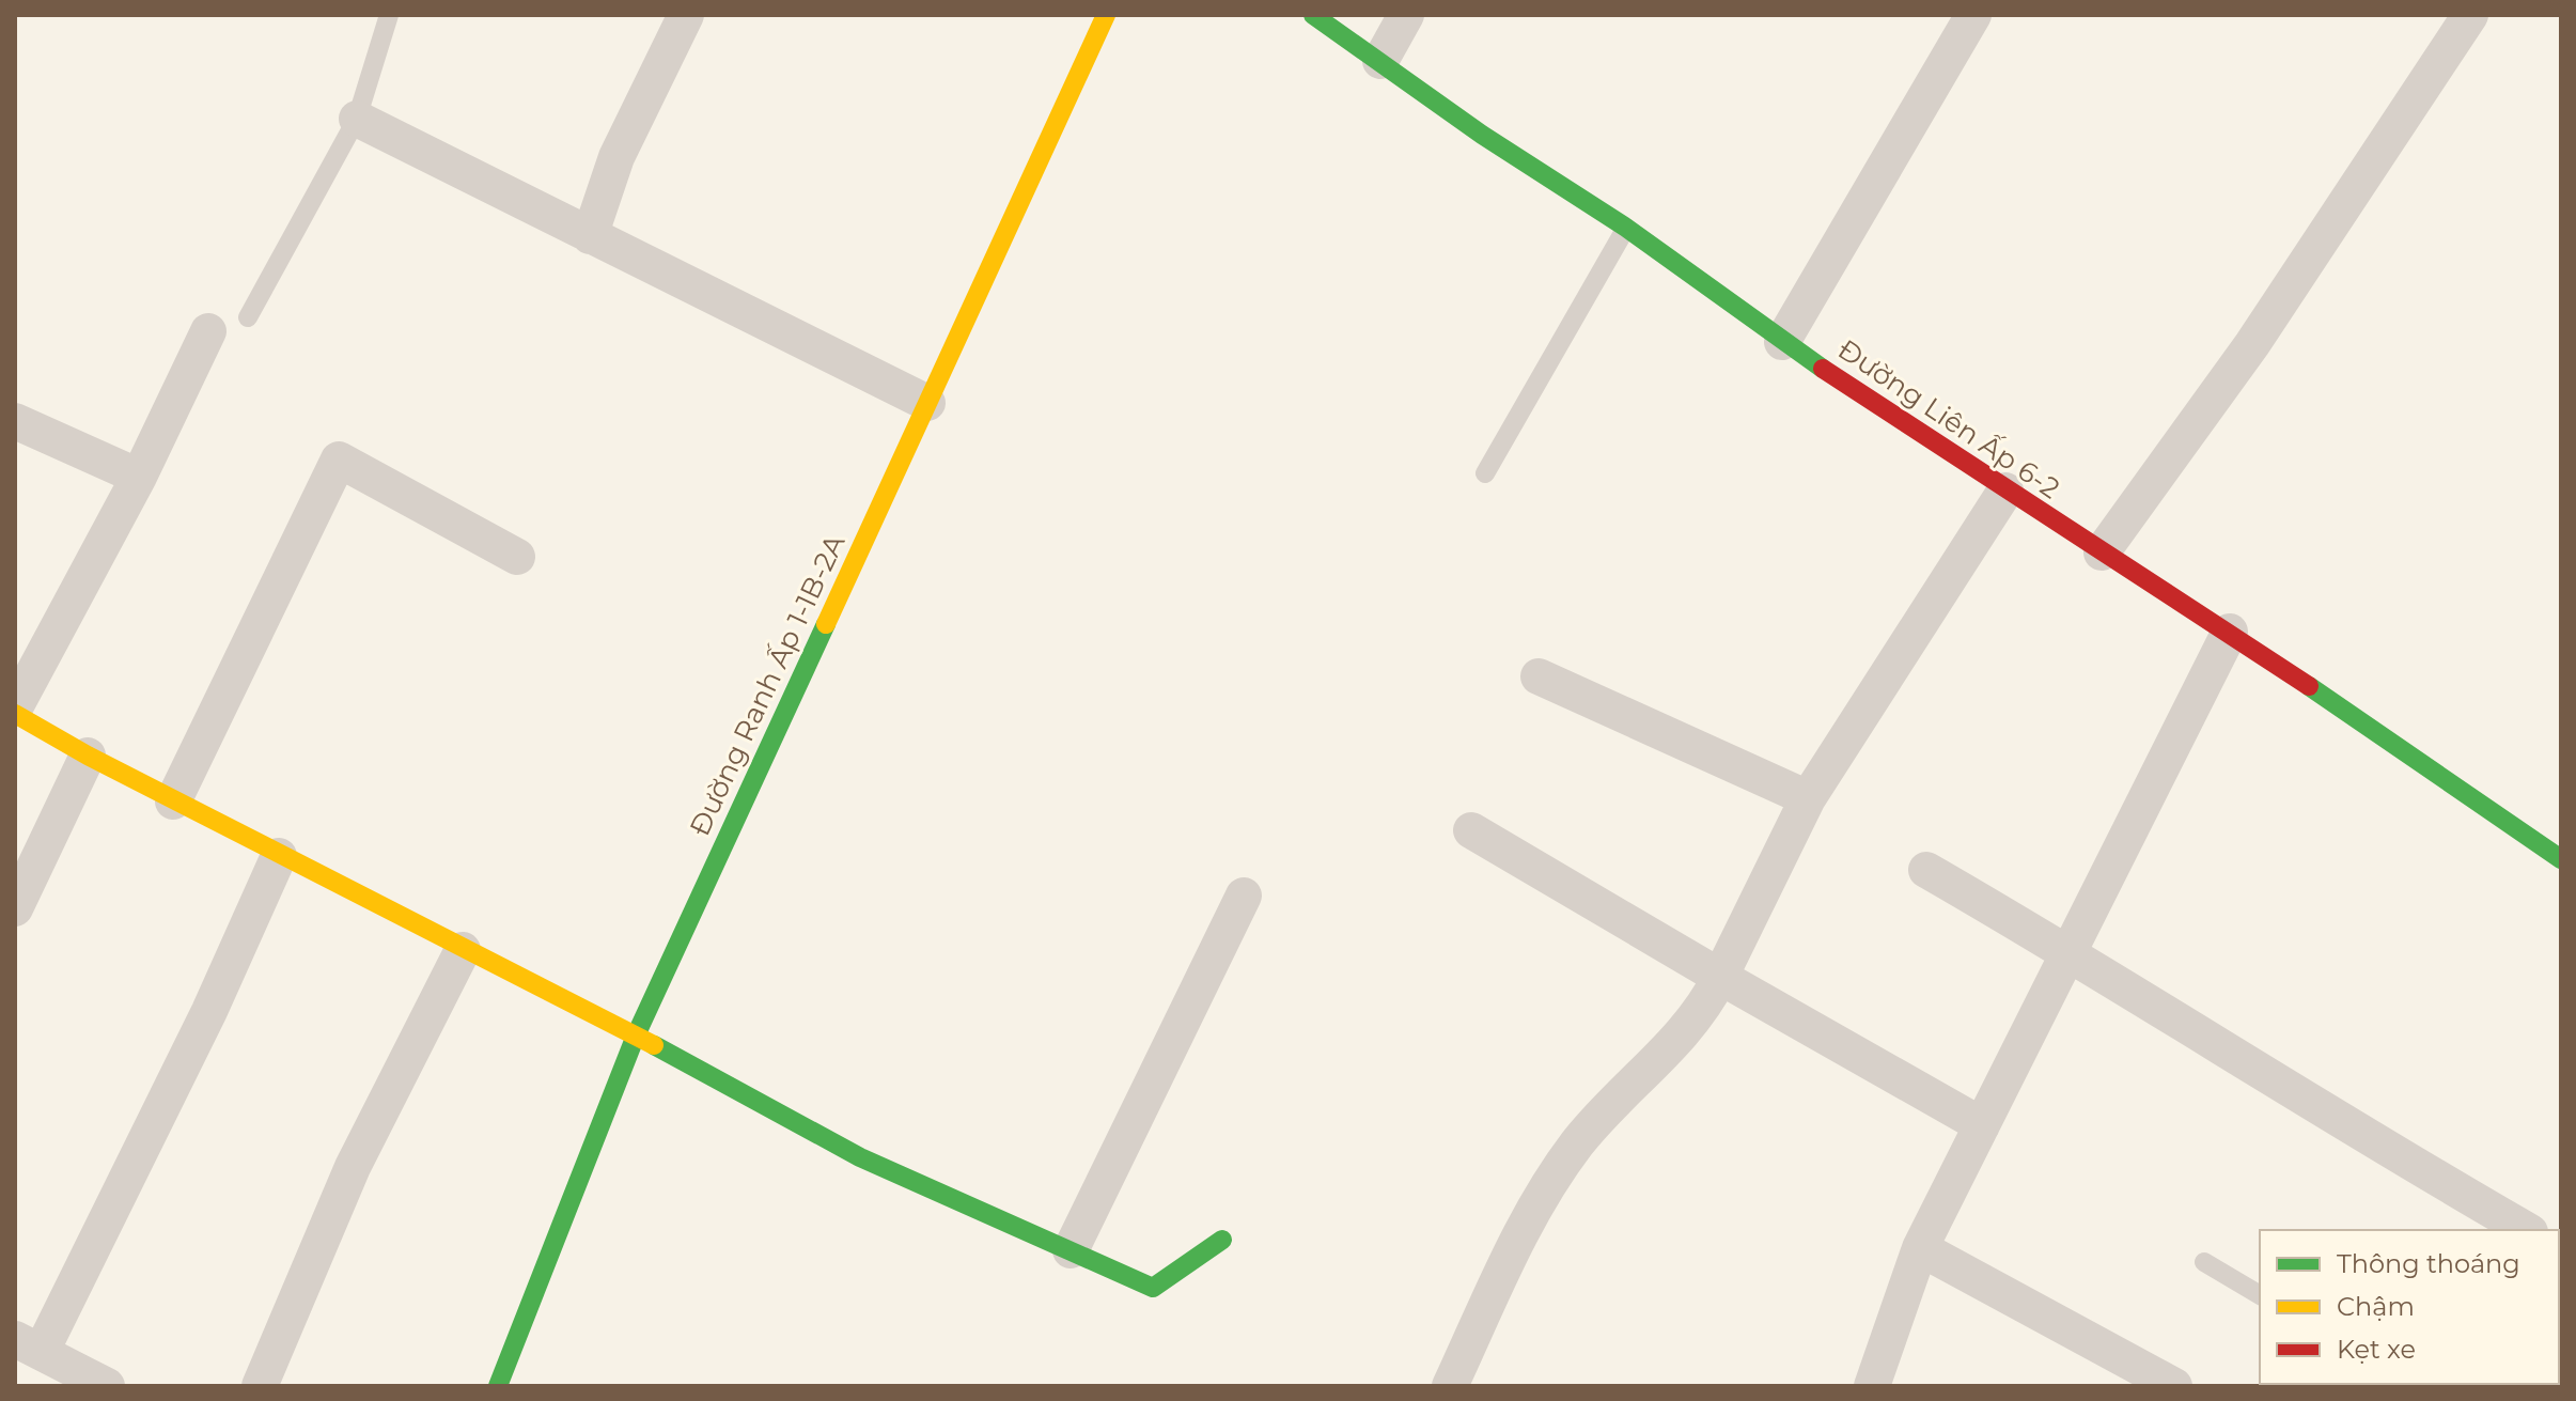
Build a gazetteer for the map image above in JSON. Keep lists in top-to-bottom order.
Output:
{
  "streets": {
    "street": ["Đường Liên Ấp 6-2", "Đường Ranh Ấp 1-1B-2A"]
  },
  "legend": ["Thông thoáng", "Chậm", "Kẹt xe"]
}
